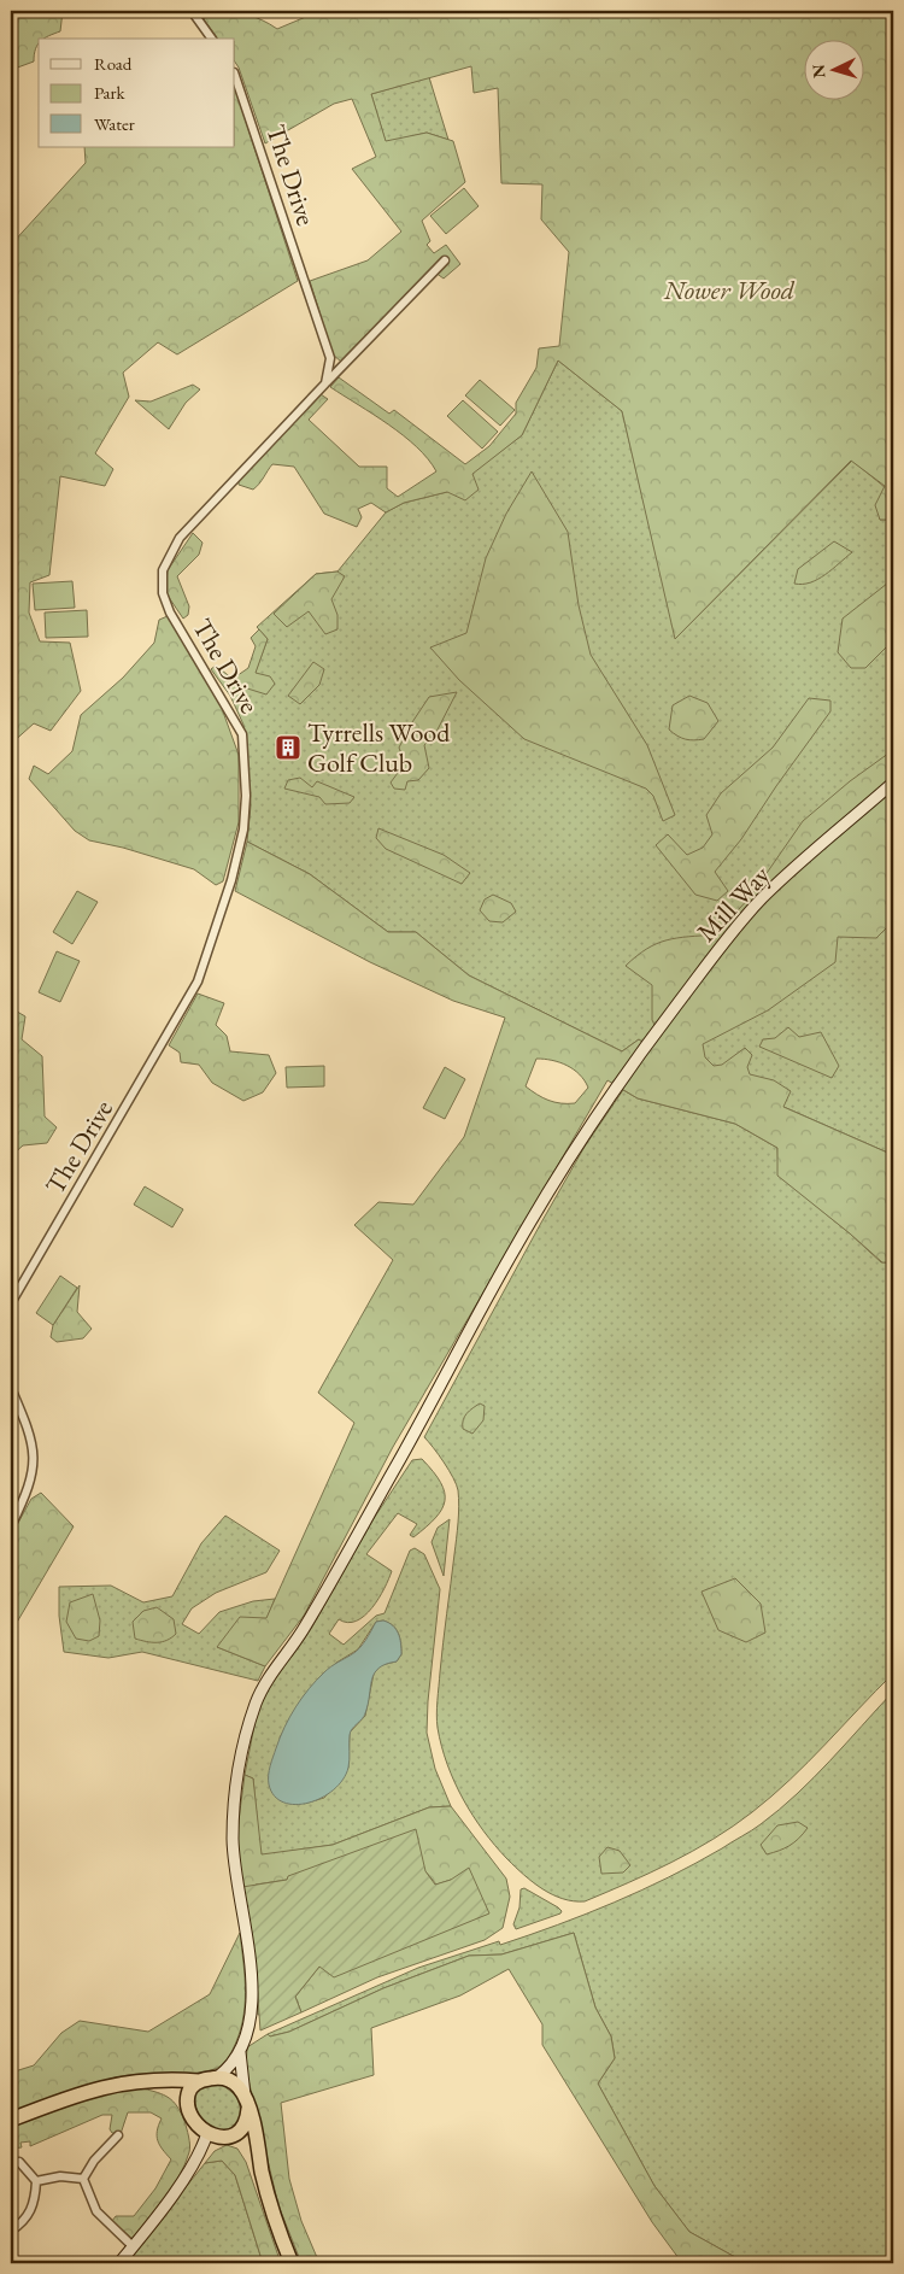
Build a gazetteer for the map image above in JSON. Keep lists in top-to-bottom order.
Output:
{
  "streets": {
    "main road": ["Mill Way"],
    "street": ["The Drive"]
  },
  "parks": ["Nower Wood"],
  "places": {
    "building": ["Tyrrells Wood Golf Club"]
  },
  "legend": ["Road", "Park", "Water"],
  "north": "left"
}
